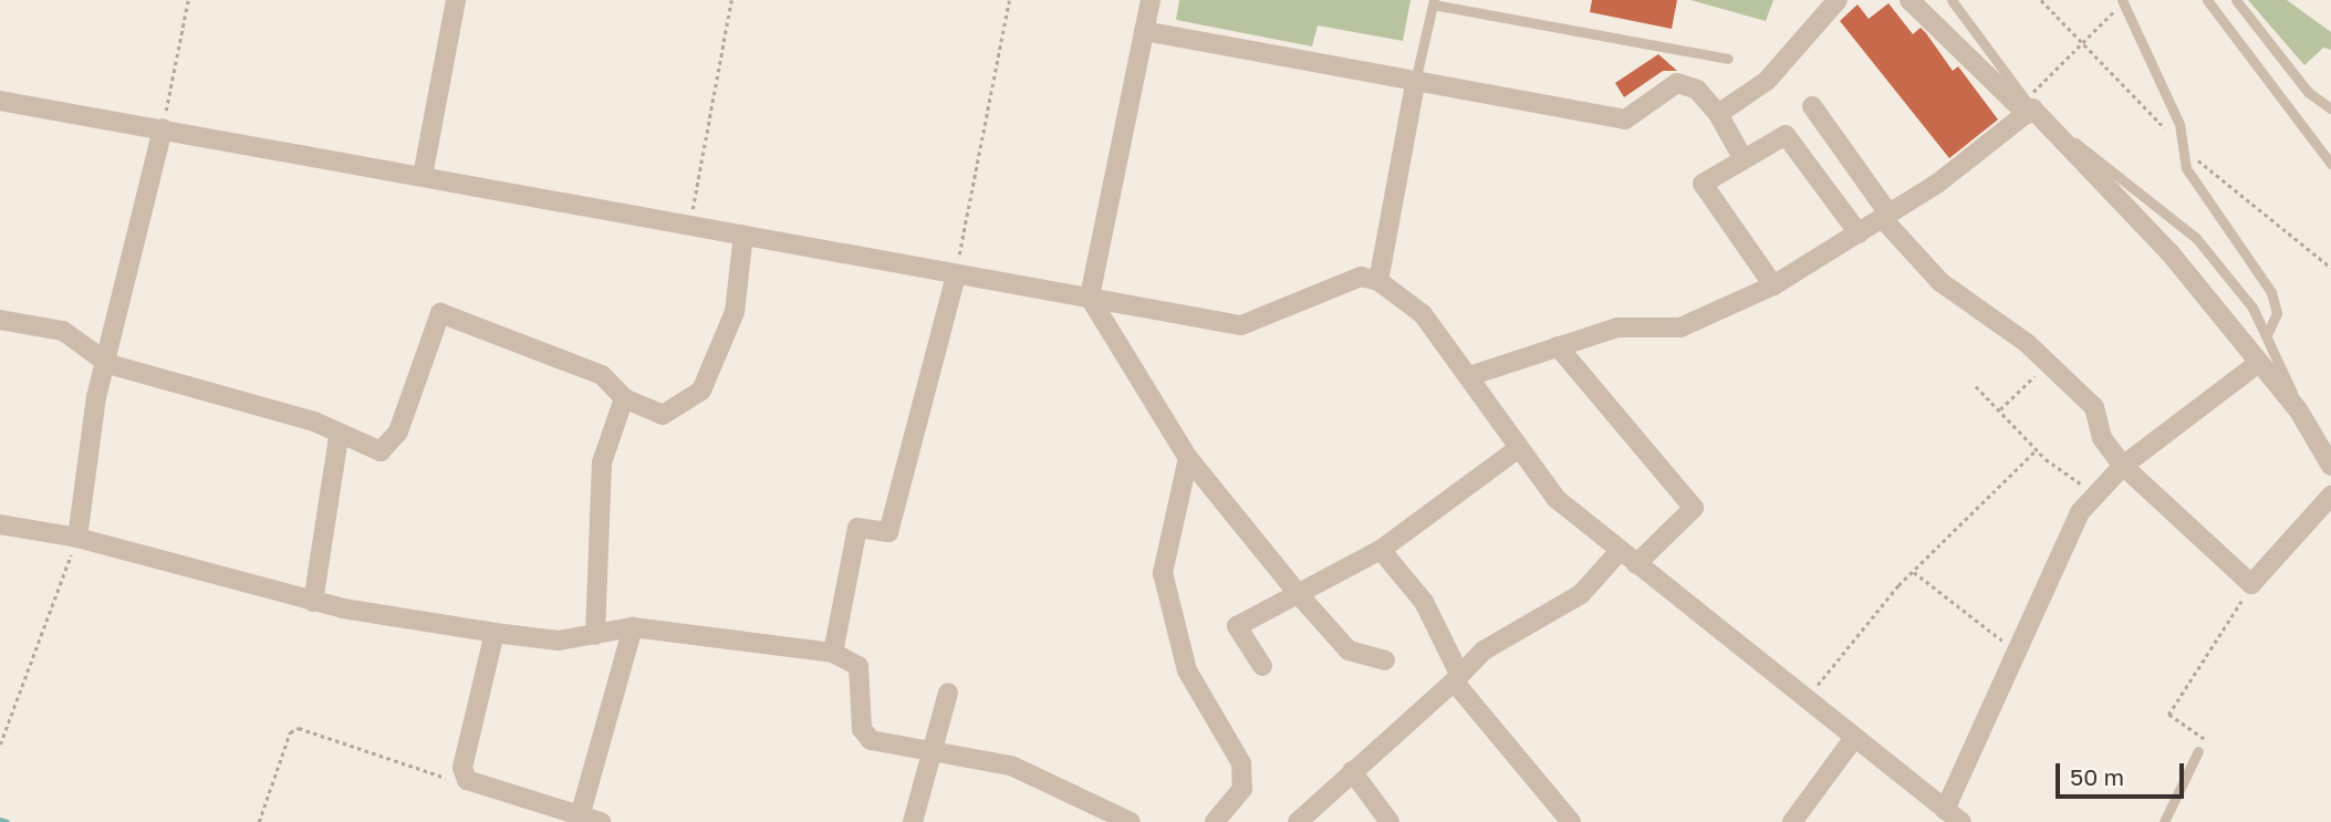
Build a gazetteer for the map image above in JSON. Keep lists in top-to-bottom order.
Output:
{
  "scale_bar": "50 m"
}
